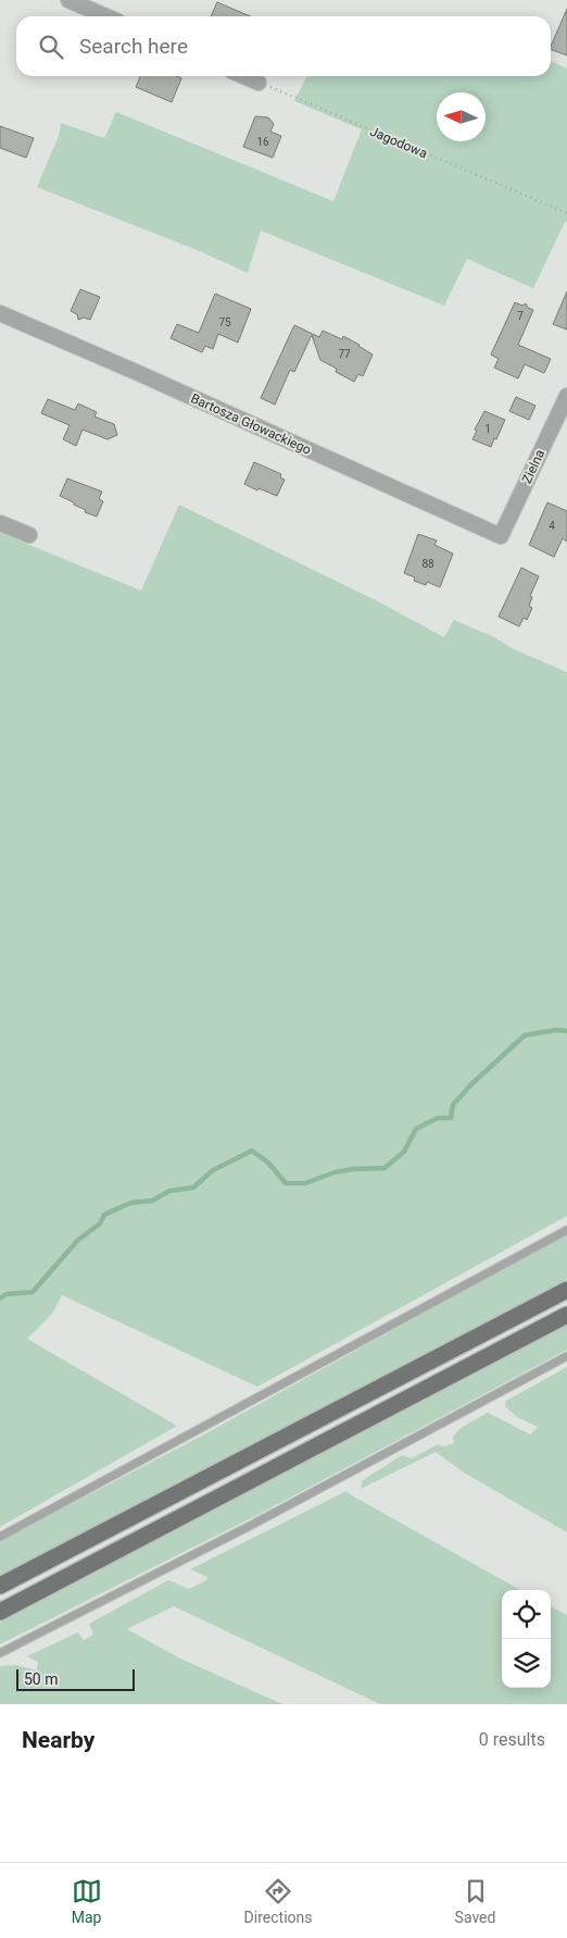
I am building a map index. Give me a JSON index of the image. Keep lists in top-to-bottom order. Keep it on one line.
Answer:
{"streets":{"street":["Bartosza Głowackiego","Zielna"],"path":["Jagodowa"]},"crossings":[["Bartosza Głowackiego","Zielna"]],"house_numbers":["16","7","75","77","1","4","88"],"scale_bar":"50 m","north":"left","page":{"search":"Search here","scale":"50 m","heading":["Nearby","0 results"],"nav":["Map","Directions","Saved"]}}
